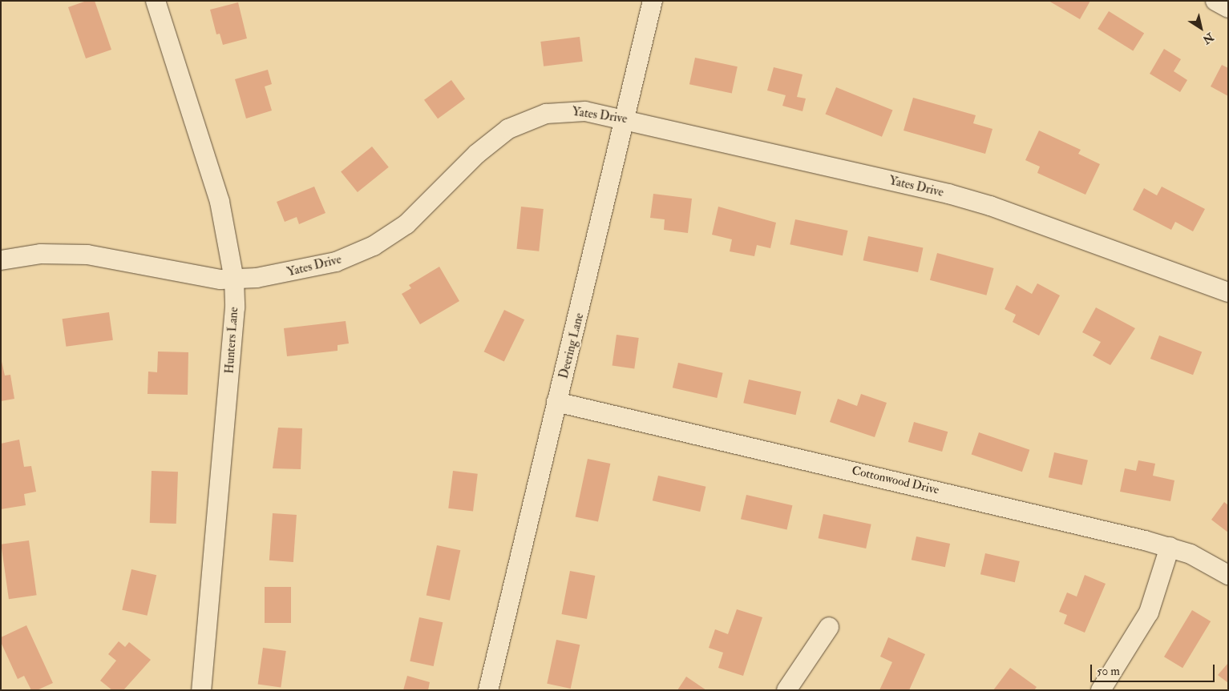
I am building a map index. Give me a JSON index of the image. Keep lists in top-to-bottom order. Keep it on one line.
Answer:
{"streets":{"street":["Yates Drive","Hunters Lane","Deering Lane","Cottonwood Drive"]},"crossings":[["Yates Drive","Hunters Lane"],["Yates Drive","Deering Lane"],["Deering Lane","Cottonwood Drive"]],"scale_bar":"50 m","north":"bottom right"}
